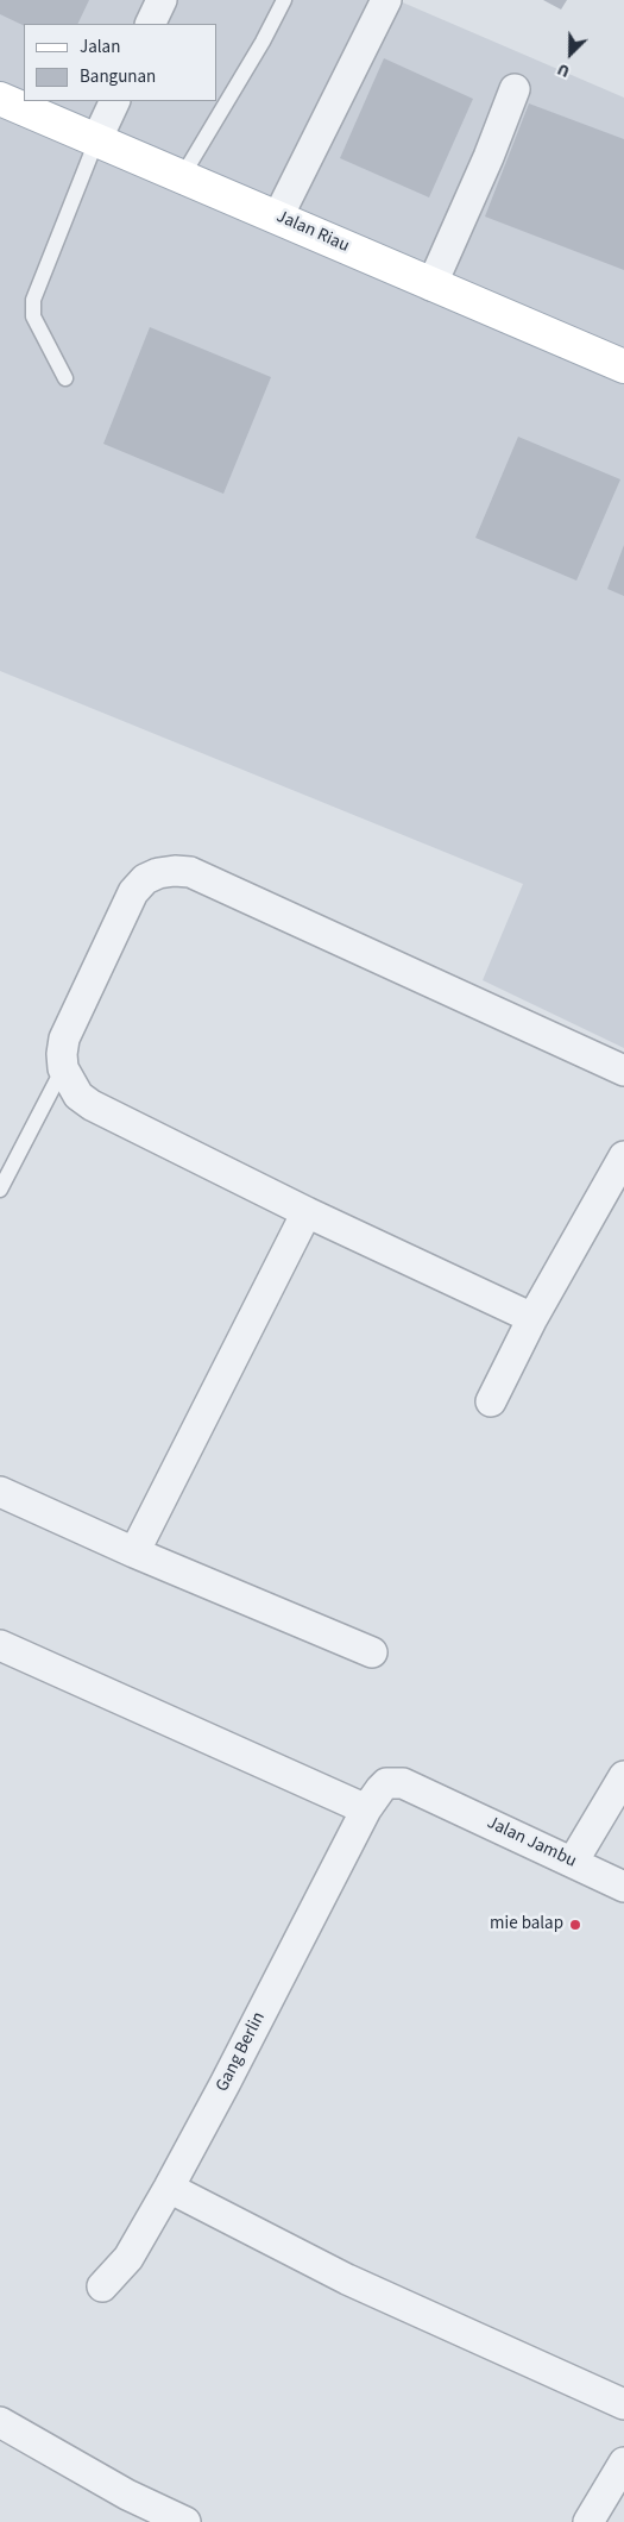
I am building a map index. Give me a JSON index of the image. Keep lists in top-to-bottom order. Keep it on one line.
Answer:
{"streets":{"main road":["Jalan Riau"],"street":["Jalan Jambu","Gang Berlin"]},"crossings":[["Jalan Jambu","Gang Berlin"]],"places":["mie balap"],"legend":["Jalan","Bangunan"],"north":"bottom left"}
